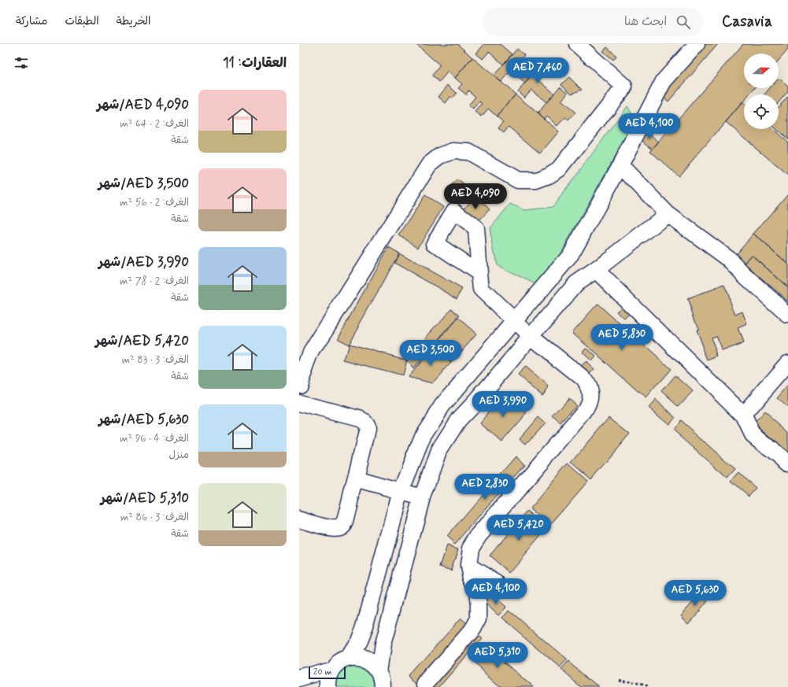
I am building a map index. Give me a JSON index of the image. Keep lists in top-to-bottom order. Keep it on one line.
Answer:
{"scale_bar":"20 m","north":"right","page":{"header":"Casavia","search":"ابحث هنا","nav":["الخريطة","الطبقات","مشاركة"],"heading":"العقارات: 11","price":["AED 7,460","AED 4,100","AED 4,090","AED 5,830","AED 3,500","AED 3,990","AED 2,830","AED 5,420","AED 4,100","AED 5,630","AED 5,310"],"list":[{"name":"AED 4,090/شهر","note":"الغرف: 2 · 64 m² · شقة"},{"name":"AED 3,500/شهر","note":"الغرف: 2 · 56 m² · شقة"},{"name":"AED 3,990/شهر","note":"الغرف: 2 · 78 m² · شقة"},{"name":"AED 5,420/شهر","note":"الغرف: 3 · 83 m² · شقة"},{"name":"AED 5,630/شهر","note":"الغرف: 4 · 96 m² · منزل"},{"name":"AED 5,310/شهر","note":"الغرف: 3 · 86 m² · شقة"}],"scale":"20 m"}}
